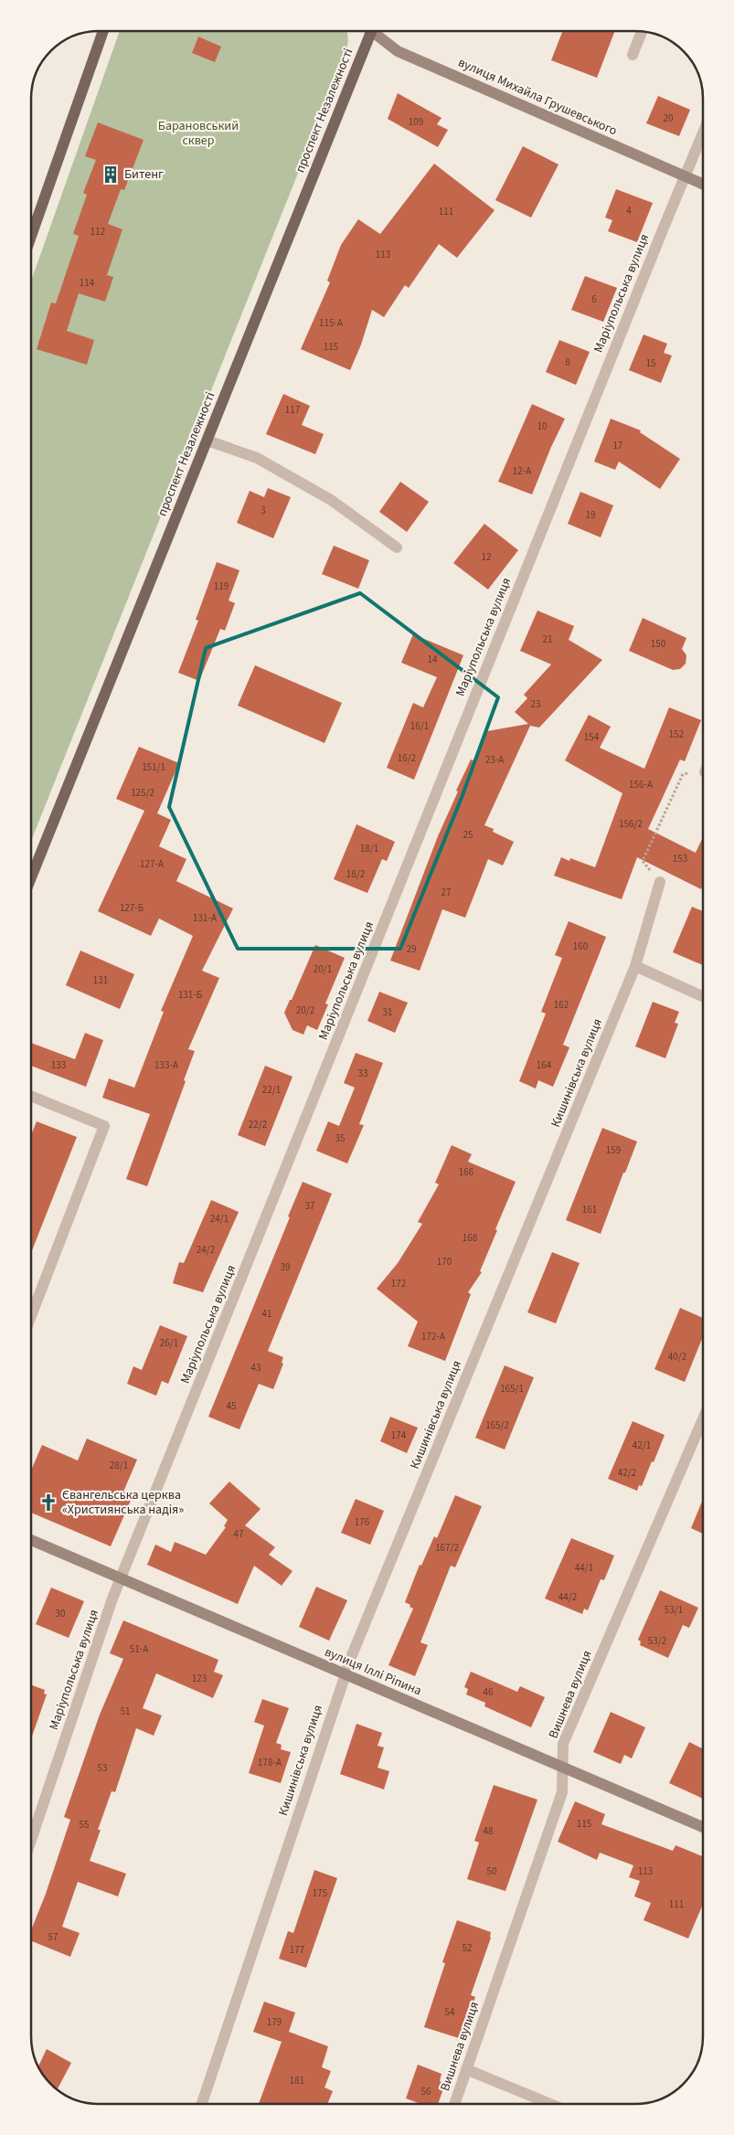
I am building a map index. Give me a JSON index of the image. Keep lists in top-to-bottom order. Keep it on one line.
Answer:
{"streets":{"main road":["проспект Незалежності"],"street":["вулиця Михайла Грушевського","Маріупольська вулиця","Кишинівська вулиця","вулиця Іллі Ріпина","Вишнева вулиця"]},"crossings":[["вулиця Михайла Грушевського","Маріупольська вулиця"],["Маріупольська вулиця","вулиця Іллі Ріпина"],["Кишинівська вулиця","вулиця Іллі Ріпина"],["вулиця Іллі Ріпина","Вишнева вулиця"]],"parks":["Барановський сквер"],"places":{"building":["Битенг"],"church":["Євангельська церква «Християнська надія»"]},"house_numbers":["20","109","4","111","112","113","114","6","115-А","115","8","15","117","10","17","12-А","3","19","12","119","21","150","14","23","16/1","152","154","16/2","23-А","151/1","156-А","125/2","156/2","25","18/1","153","127-А","18/2","27","127-Б","131-А","160","29","20/1","131","131-Б","162","20/2","31","133","133-А","164","33","22/1","22/2","35","159","166","37","161","24/1","168","24/2","170","39","172","41","172-А","26/1","40/2","43","165/1","45","165/2","174","42/1","28/1","42/2","176","47","167/2","44/1","44/2","53/1","30","53/2","51-А","123","46","51","178-А","53","115","55","48","50","113","175","111","57","52","177","54","179","181","56"]}
